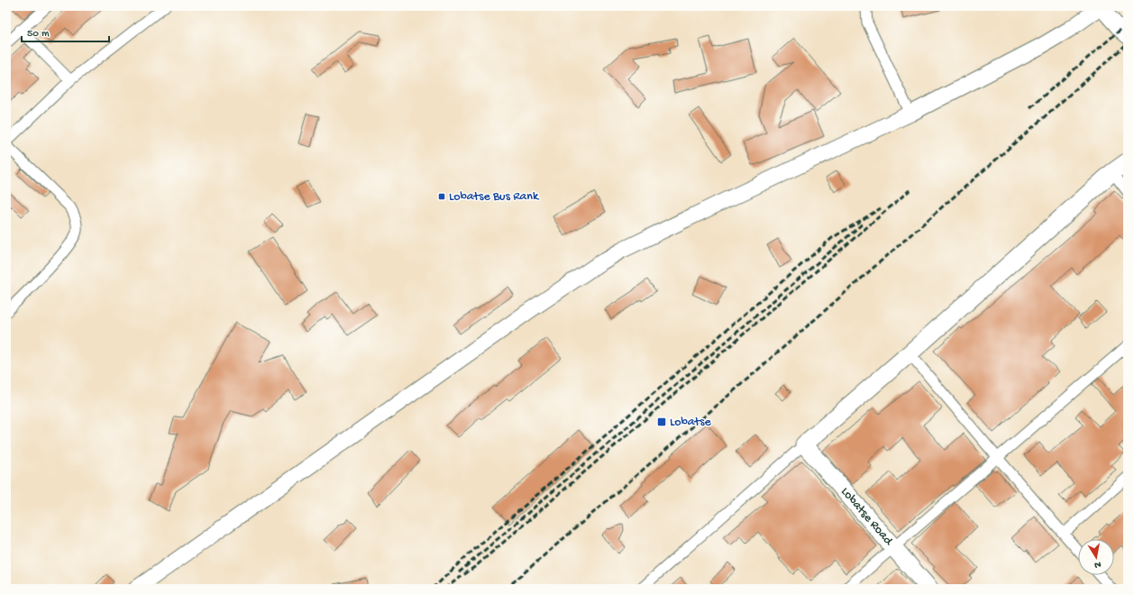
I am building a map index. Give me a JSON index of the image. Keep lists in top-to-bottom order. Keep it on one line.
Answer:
{"streets":{"highway":["Lobatse Road"]},"places":{"transit":["Lobatse Bus Rank","Lobatse"]},"scale_bar":"50 m","north":"bottom"}
